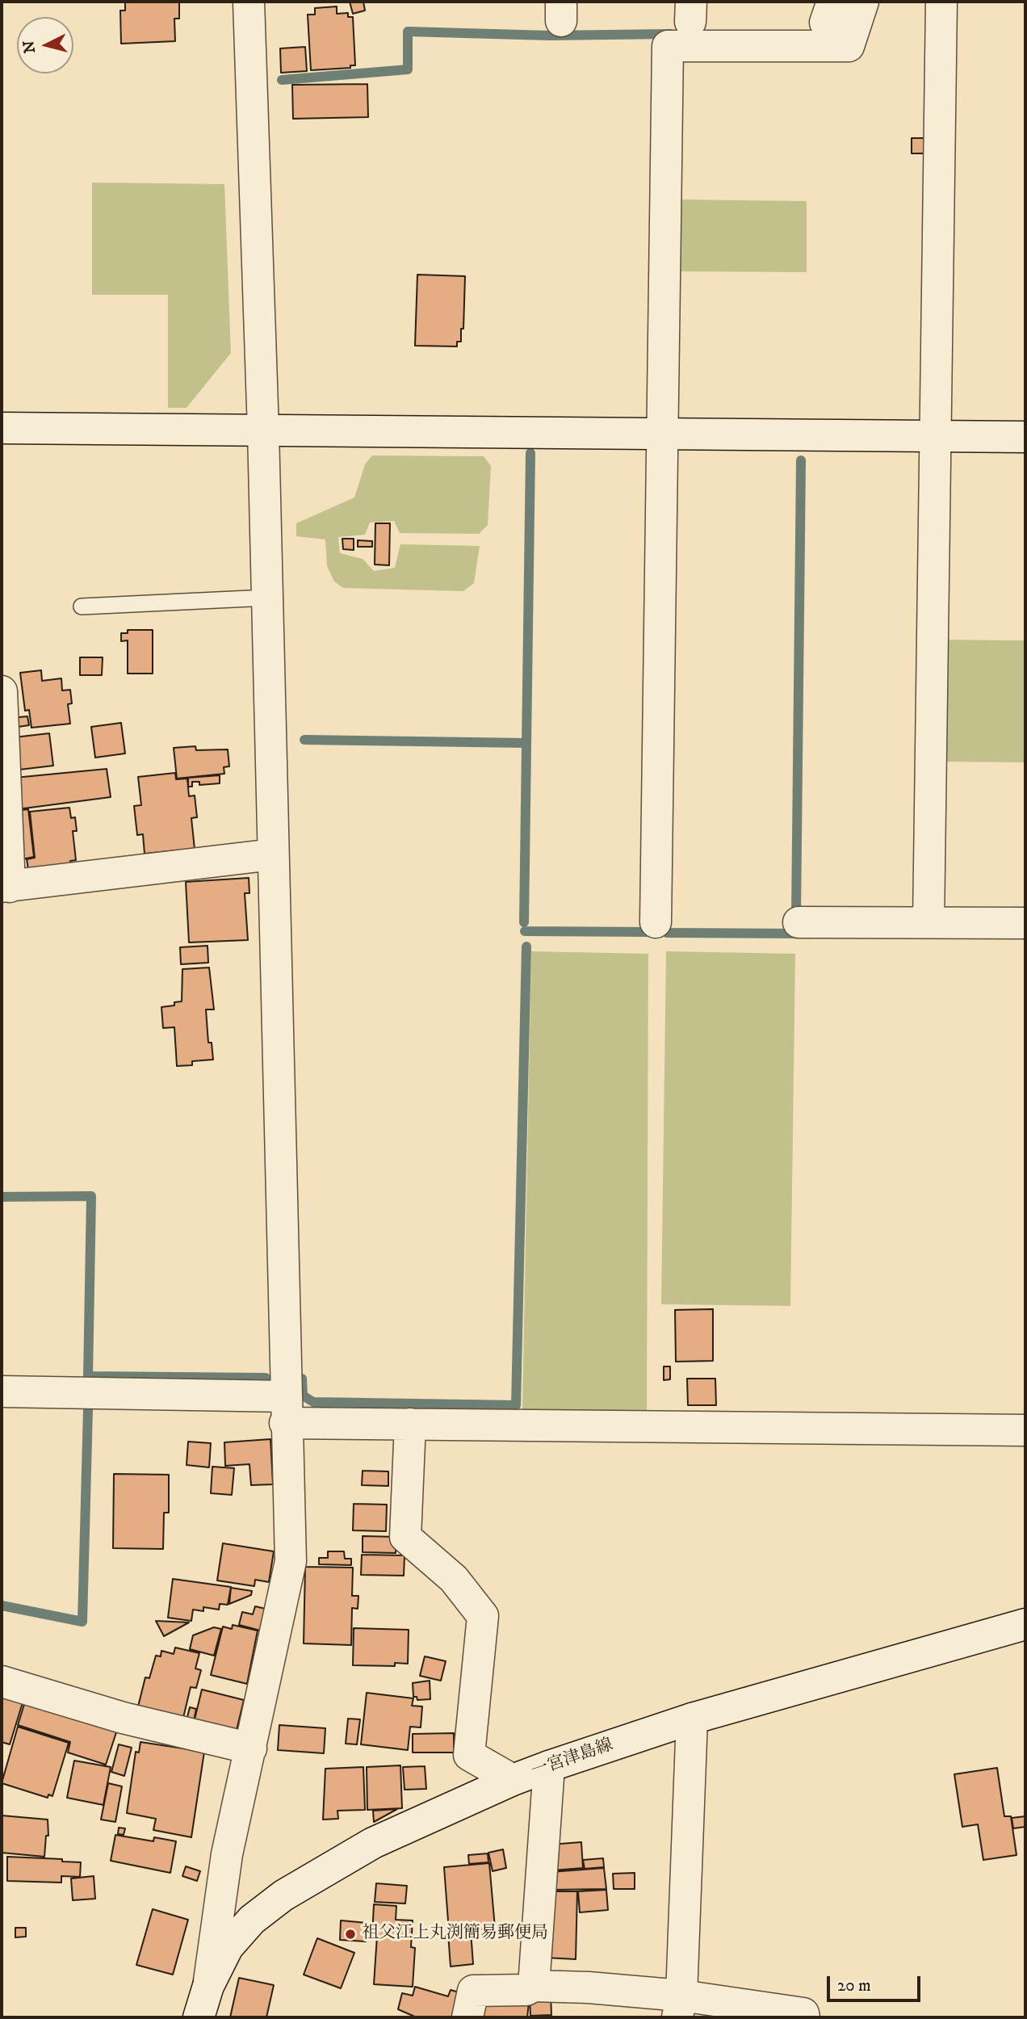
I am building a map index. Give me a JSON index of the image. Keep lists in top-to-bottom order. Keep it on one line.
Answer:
{"streets":{"street":["一宮津島線"]},"places":["祖父江上丸渕簡易郵便局"],"scale_bar":"20 m","north":"left"}
